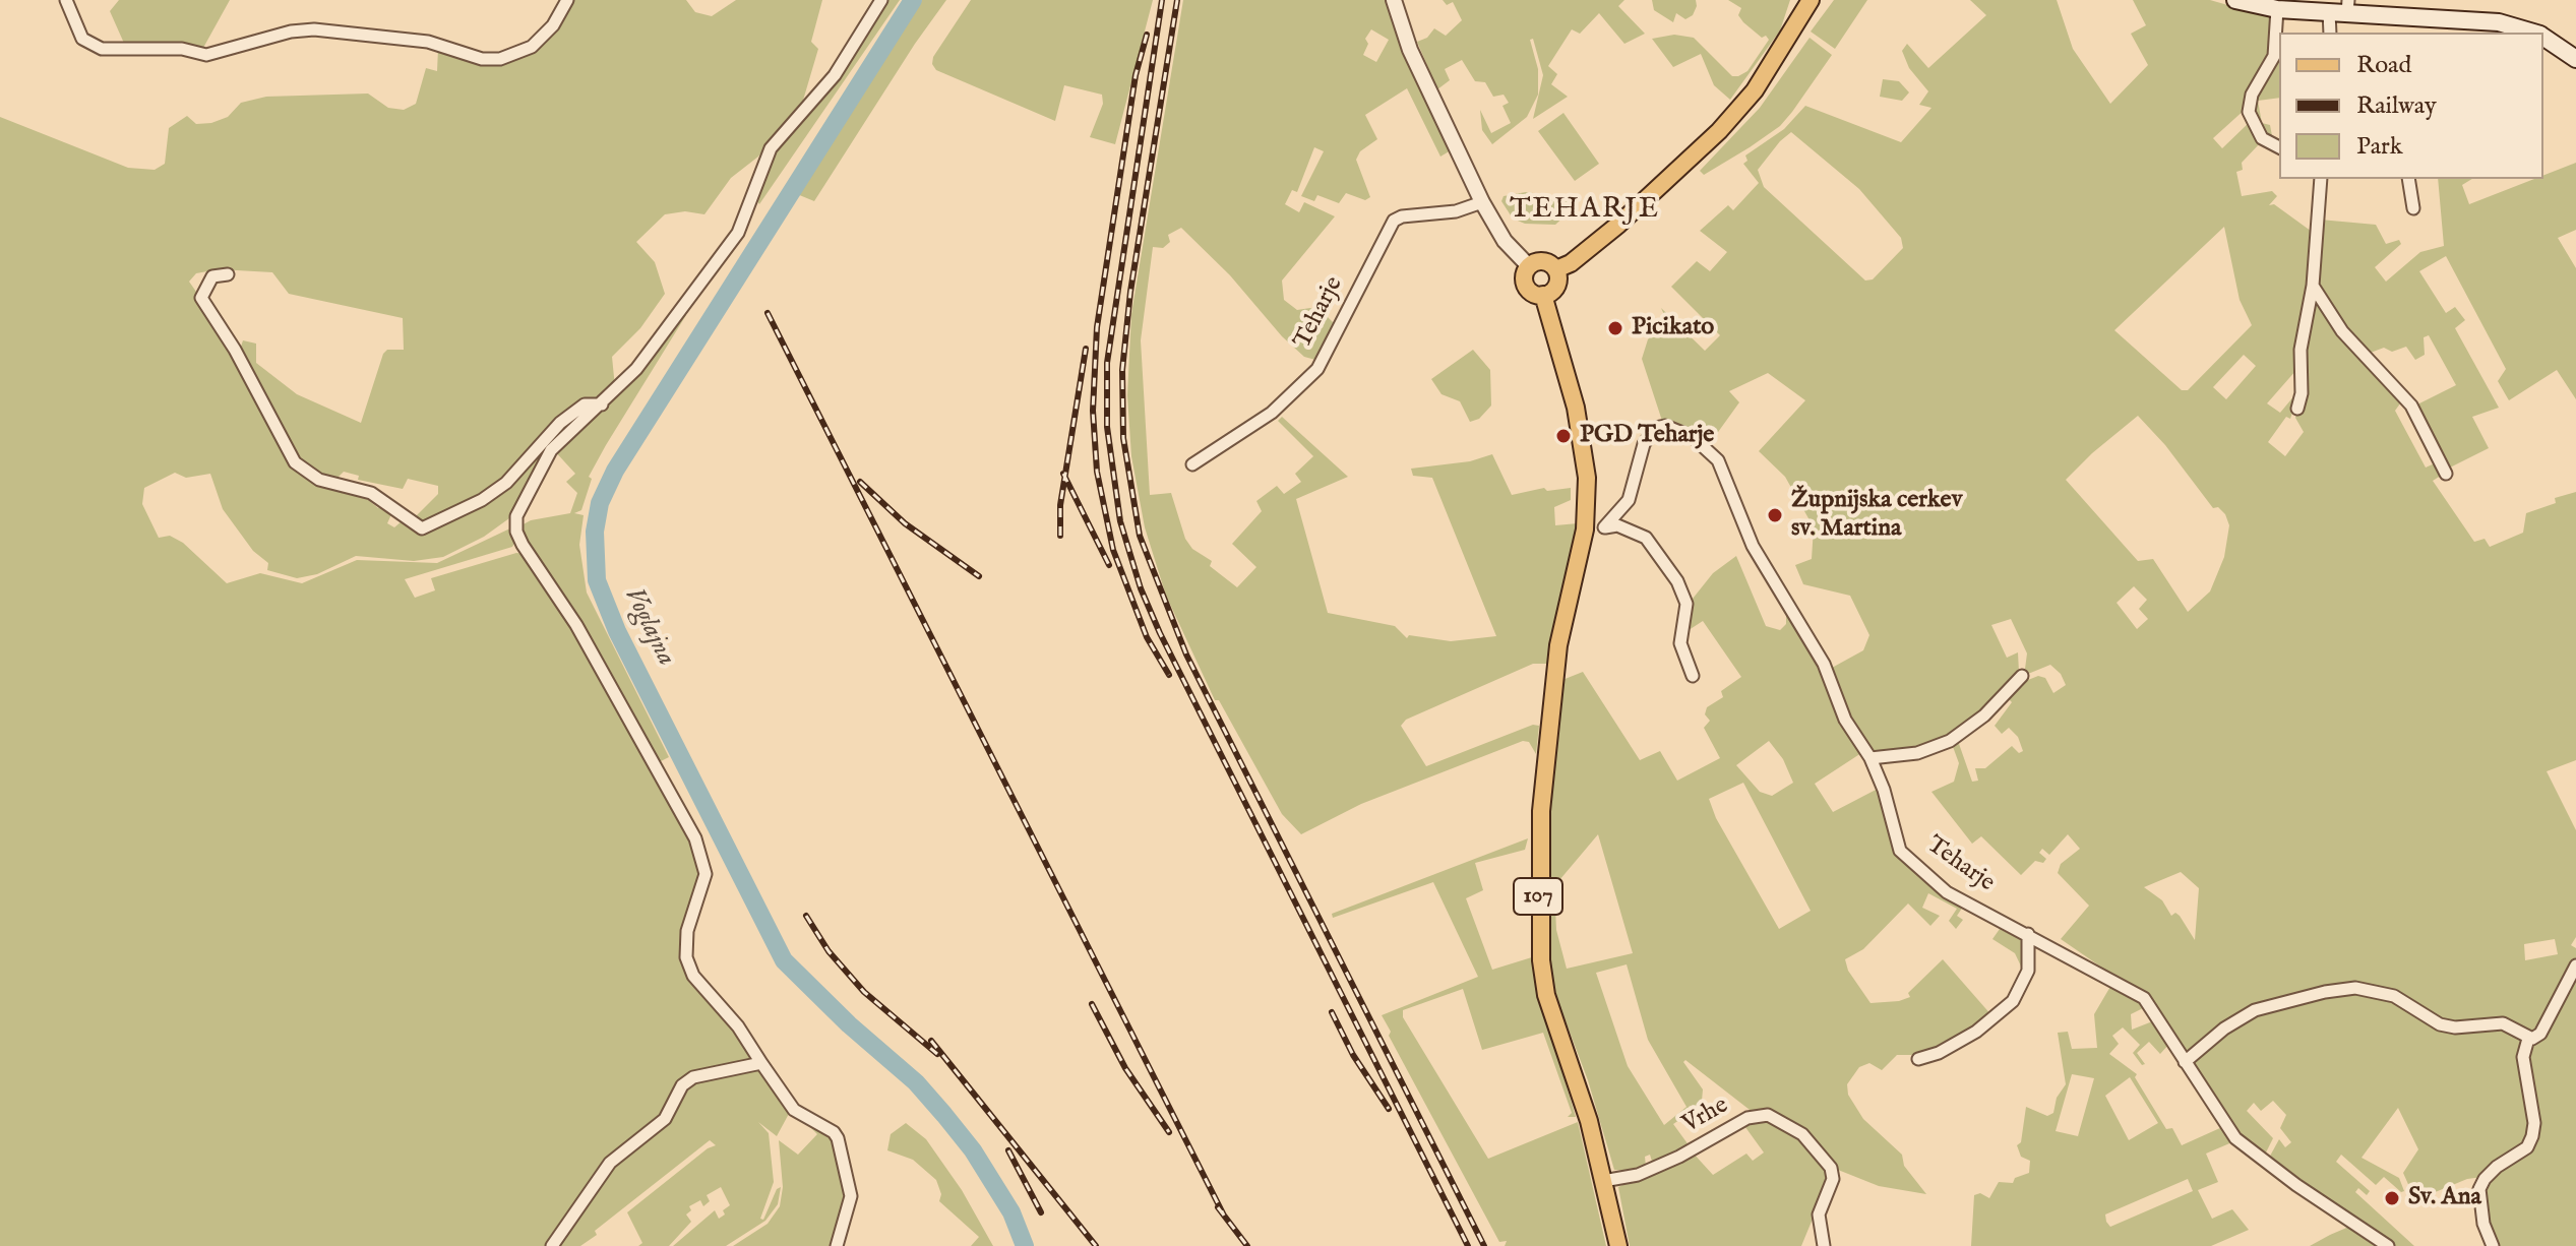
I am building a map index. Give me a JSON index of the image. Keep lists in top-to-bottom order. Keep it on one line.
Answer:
{"streets":{"main road":["107"],"street":["Teharje","Vrhe"]},"crossings":[["107","Vrhe"]],"districts":["TEHARJE"],"water":["Voglajna"],"places":["Picikato","PGD Teharje","Župnijska cerkev sv. Martina","Sv. Ana"],"legend":["Road","Railway","Park"]}
